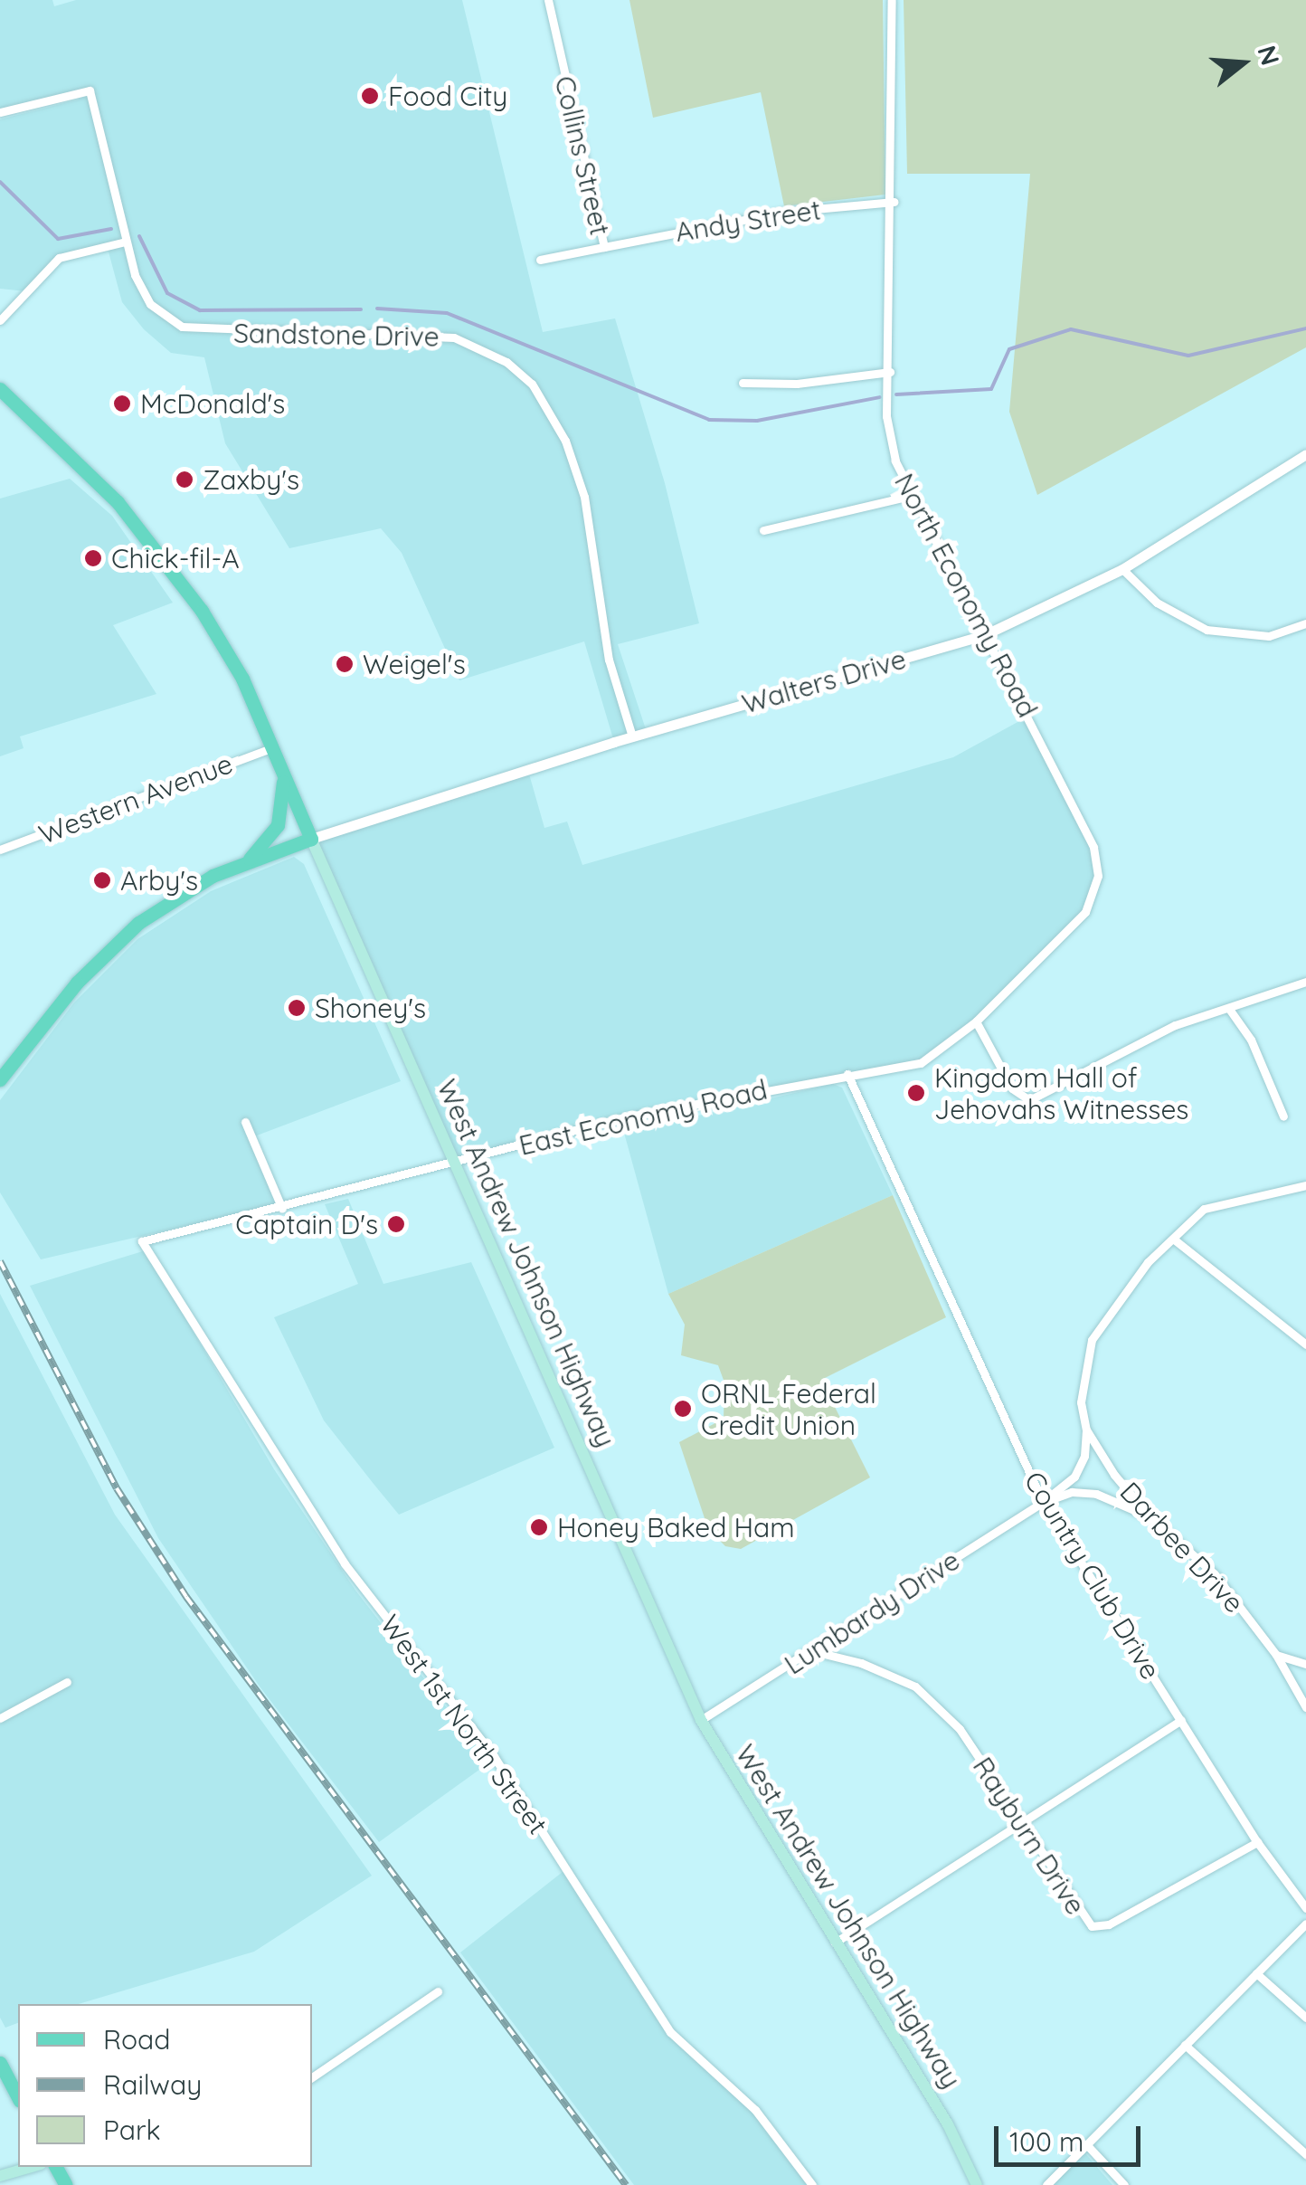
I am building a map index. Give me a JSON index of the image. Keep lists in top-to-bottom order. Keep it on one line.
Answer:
{"streets":{"main road":["West Andrew Johnson Highway"],"street":["Collins Street","Andy Street","Sandstone Drive","North Economy Road","Walters Drive","Western Avenue","East Economy Road","Darbee Drive","Country Club Drive","Lumbardy Drive","West 1st North Street","Rayburn Drive"]},"crossings":[["Collins Street","Andy Street"],["Andy Street","North Economy Road"],["Sandstone Drive","Walters Drive"],["North Economy Road","Walters Drive"],["North Economy Road","East Economy Road"],["Walters Drive","West Andrew Johnson Highway"],["Western Avenue","West Andrew Johnson Highway"],["East Economy Road","West Andrew Johnson Highway"],["East Economy Road","Country Club Drive"],["East Economy Road","West 1st North Street"],["West Andrew Johnson Highway","Lumbardy Drive"],["Country Club Drive","Lumbardy Drive"],["Country Club Drive","Rayburn Drive"],["Lumbardy Drive","Rayburn Drive"]],"places":["Food City","McDonald's","Zaxby's","Chick-fil-A","Weigel's","Arby's","Shoney's","Kingdom Hall of Jehovahs Witnesses","Captain D's","ORNL Federal Credit Union","Honey Baked Ham"],"legend":["Road","Railway","Park"],"scale_bar":"100 m","north":"right"}
